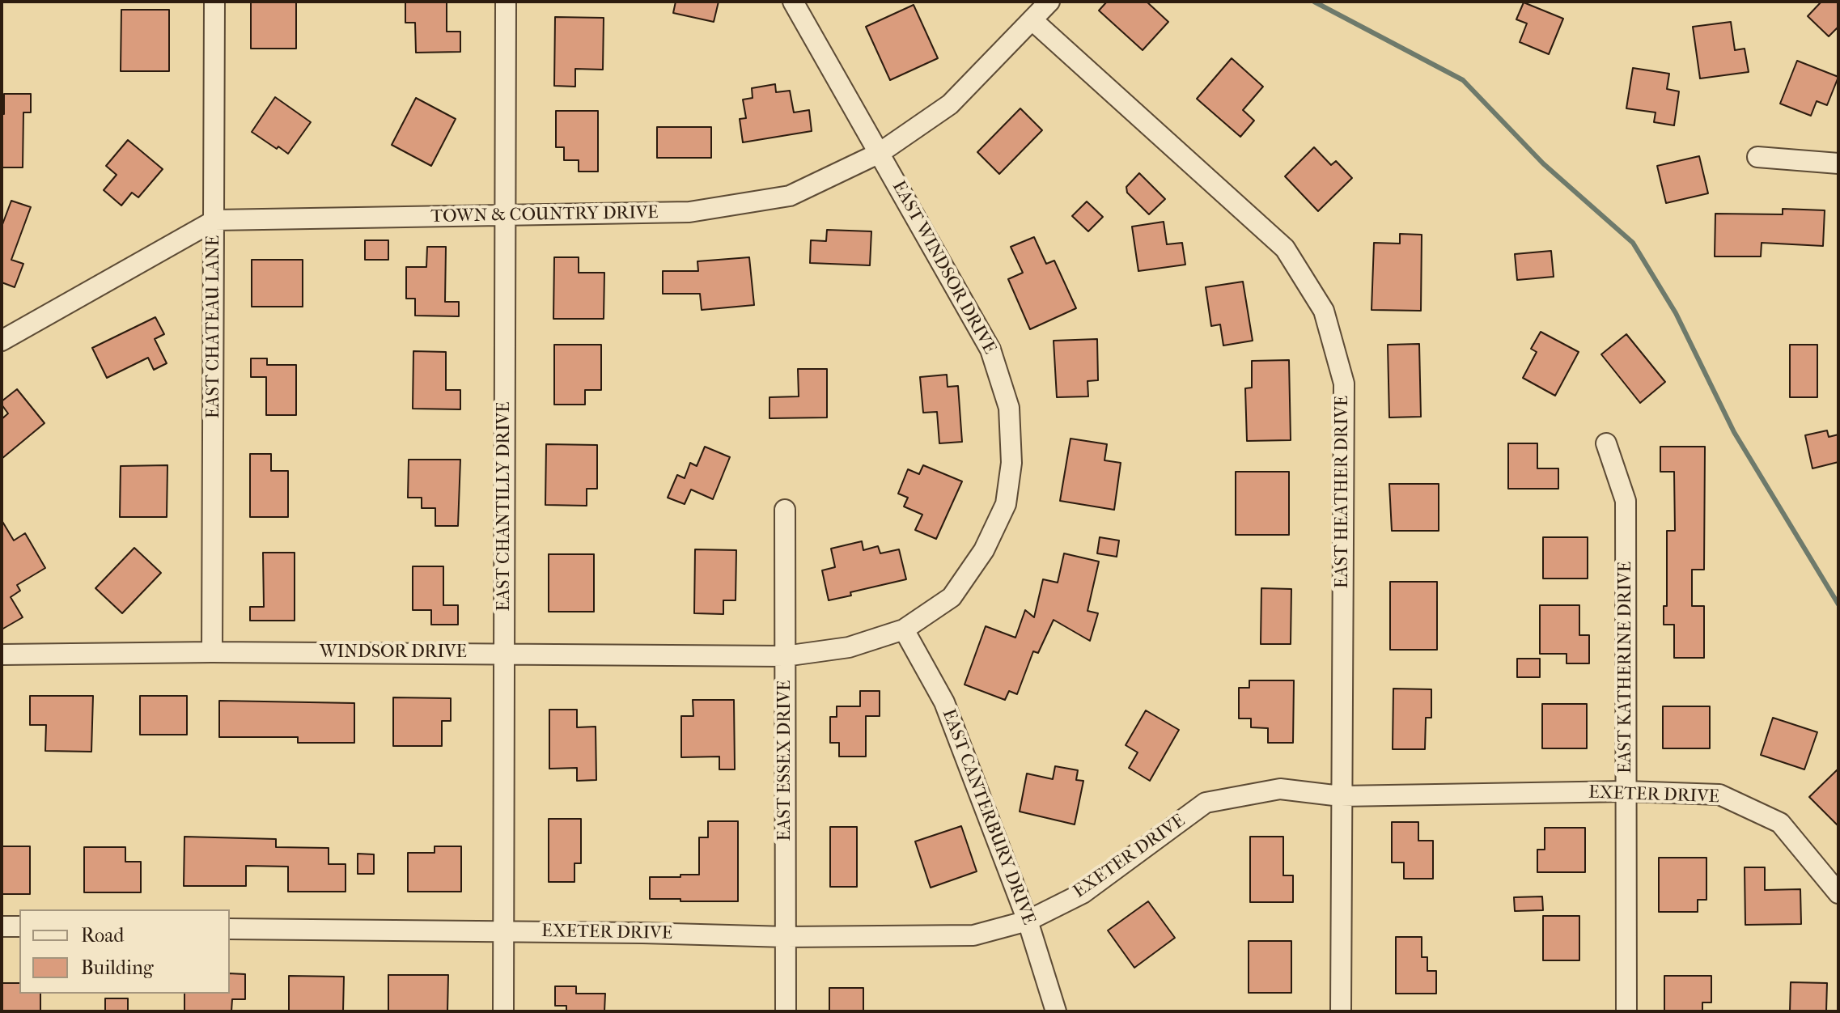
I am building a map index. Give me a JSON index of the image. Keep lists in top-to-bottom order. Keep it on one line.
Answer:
{"streets":{"street":["TOWN & COUNTRY DRIVE","EAST WINDSOR DRIVE","EAST CHATEAU LANE","EAST HEATHER DRIVE","EAST CHANTILLY DRIVE","WINDSOR DRIVE","EAST KATHERINE DRIVE","EAST ESSEX DRIVE","EXETER DRIVE","EAST CANTERBURY DRIVE"]},"crossings":[["TOWN & COUNTRY DRIVE","EAST WINDSOR DRIVE"],["TOWN & COUNTRY DRIVE","EAST CHATEAU LANE"],["TOWN & COUNTRY DRIVE","EAST HEATHER DRIVE"],["TOWN & COUNTRY DRIVE","EAST CHANTILLY DRIVE"],["EAST WINDSOR DRIVE","WINDSOR DRIVE"],["EAST WINDSOR DRIVE","EAST ESSEX DRIVE"],["EAST WINDSOR DRIVE","EAST CANTERBURY DRIVE"],["EAST CHATEAU LANE","WINDSOR DRIVE"],["EAST HEATHER DRIVE","EXETER DRIVE"],["EAST CHANTILLY DRIVE","WINDSOR DRIVE"],["EAST CHANTILLY DRIVE","EXETER DRIVE"],["WINDSOR DRIVE","EAST ESSEX DRIVE"],["EAST KATHERINE DRIVE","EXETER DRIVE"],["EAST ESSEX DRIVE","EXETER DRIVE"],["EXETER DRIVE","EAST CANTERBURY DRIVE"]],"legend":["Road","Building"]}
